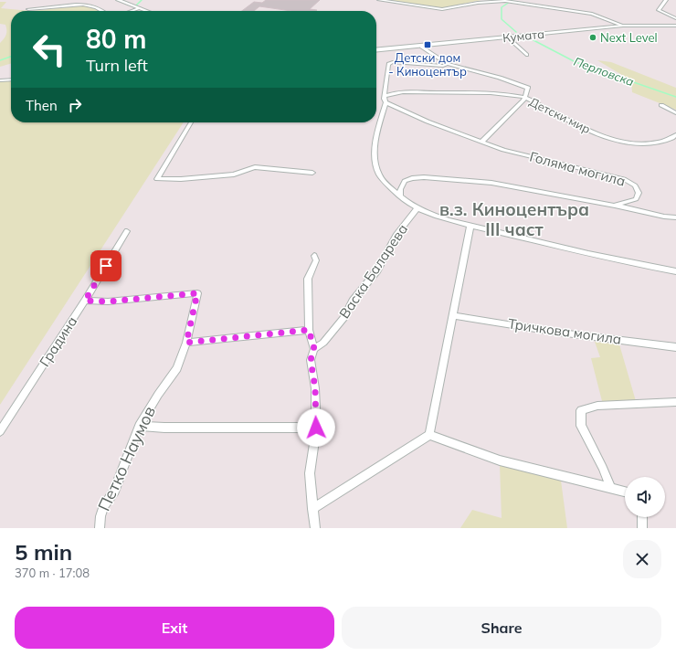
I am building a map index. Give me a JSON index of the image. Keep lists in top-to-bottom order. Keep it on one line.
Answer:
{"streets":{"main road":["Кумата"],"street":["Детски мир","Голяма могила","Васка Баларева","Тричкова могила","Градина","Петко Наумов"]},"crossings":[["Кумата","Детски мир"],["Градина","Петко Наумов"]],"districts":["в.з. Киноцентъра ІІІ част"],"water":["Перловска"],"places":{"other":["Next Level"],"transit":["Детски дом - Киноцентър"]},"page":{"turn":["80 m","Turn left"],"then":"Then","heading":["5 min","370 m · 17:08"],"buttons":["Exit","Share"]}}
